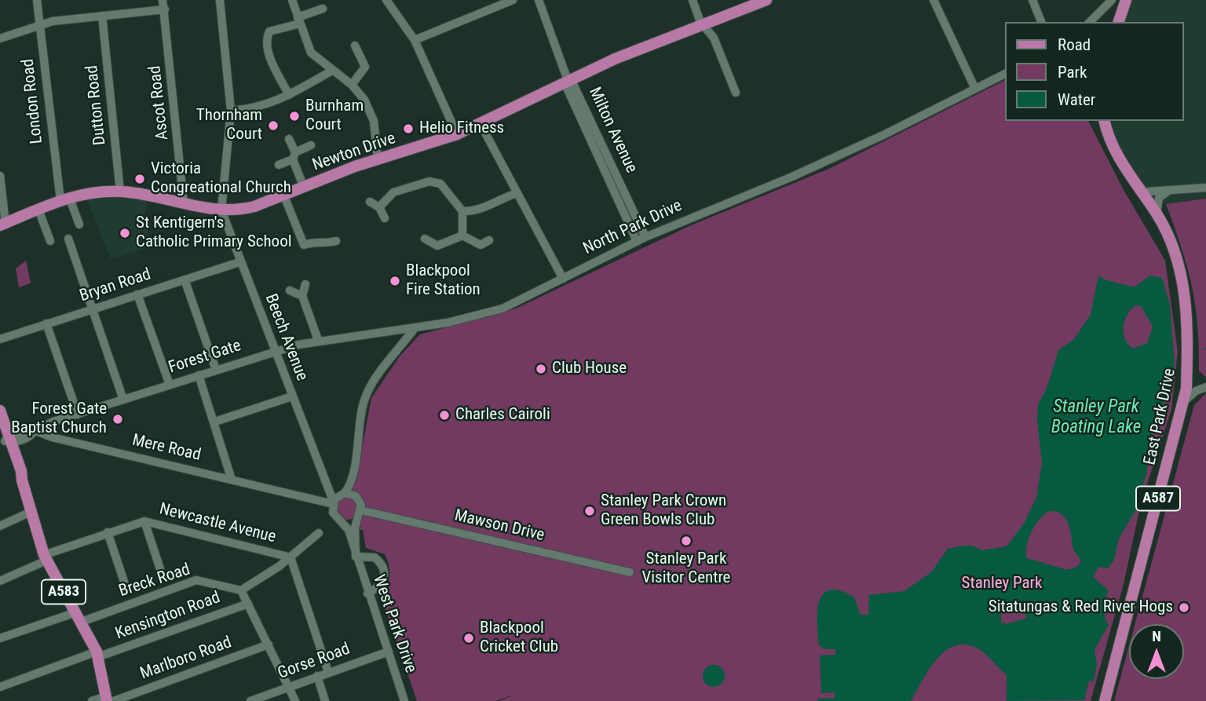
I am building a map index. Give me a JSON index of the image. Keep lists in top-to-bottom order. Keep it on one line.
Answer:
{"streets":{"main road":["Newton Drive","East Park Drive","A587","A583"],"street":["London Road","Ascot Road","Dutton Road","Milton Avenue","North Park Drive","Bryan Road","Beech Avenue","Forest Gate","Mere Road","Newcastle Avenue","Mawson Drive","Breck Road","Kensington Road","West Park Drive","Marlboro Road","Gorse Road"]},"crossings":[["London Road","Newton Drive"],["Ascot Road","Newton Drive"],["Dutton Road","Newton Drive"],["Milton Avenue","Newton Drive"],["Milton Avenue","North Park Drive"],["Newton Drive","Beech Avenue"],["North Park Drive","Forest Gate"],["Bryan Road","Beech Avenue"],["Beech Avenue","Forest Gate"],["Beech Avenue","Mere Road"],["Beech Avenue","Mawson Drive"],["Beech Avenue","West Park Drive"],["Forest Gate","Mere Road"],["Mere Road","Mawson Drive"],["Mere Road","West Park Drive"],["Newcastle Avenue","A583"],["Mawson Drive","West Park Drive"],["Breck Road","A583"],["A583","Kensington Road"],["A583","Marlboro Road"],["West Park Drive","Gorse Road"]],"water":["Stanley Park Boating Lake"],"parks":["Stanley Park"],"places":["Burnham Court","Thornham Court","Helio Fitness","Victoria Congreational Church","St Kentigern's Catholic Primary School","Blackpool Fire Station","Club House","Charles Cairoli","Forest Gate Baptist Church","Stanley Park Crown Green Bowls Club","Stanley Park Visitor Centre","Sitatungas & Red River Hogs","Blackpool Cricket Club"],"legend":["Road","Park","Water"],"north":"top"}
